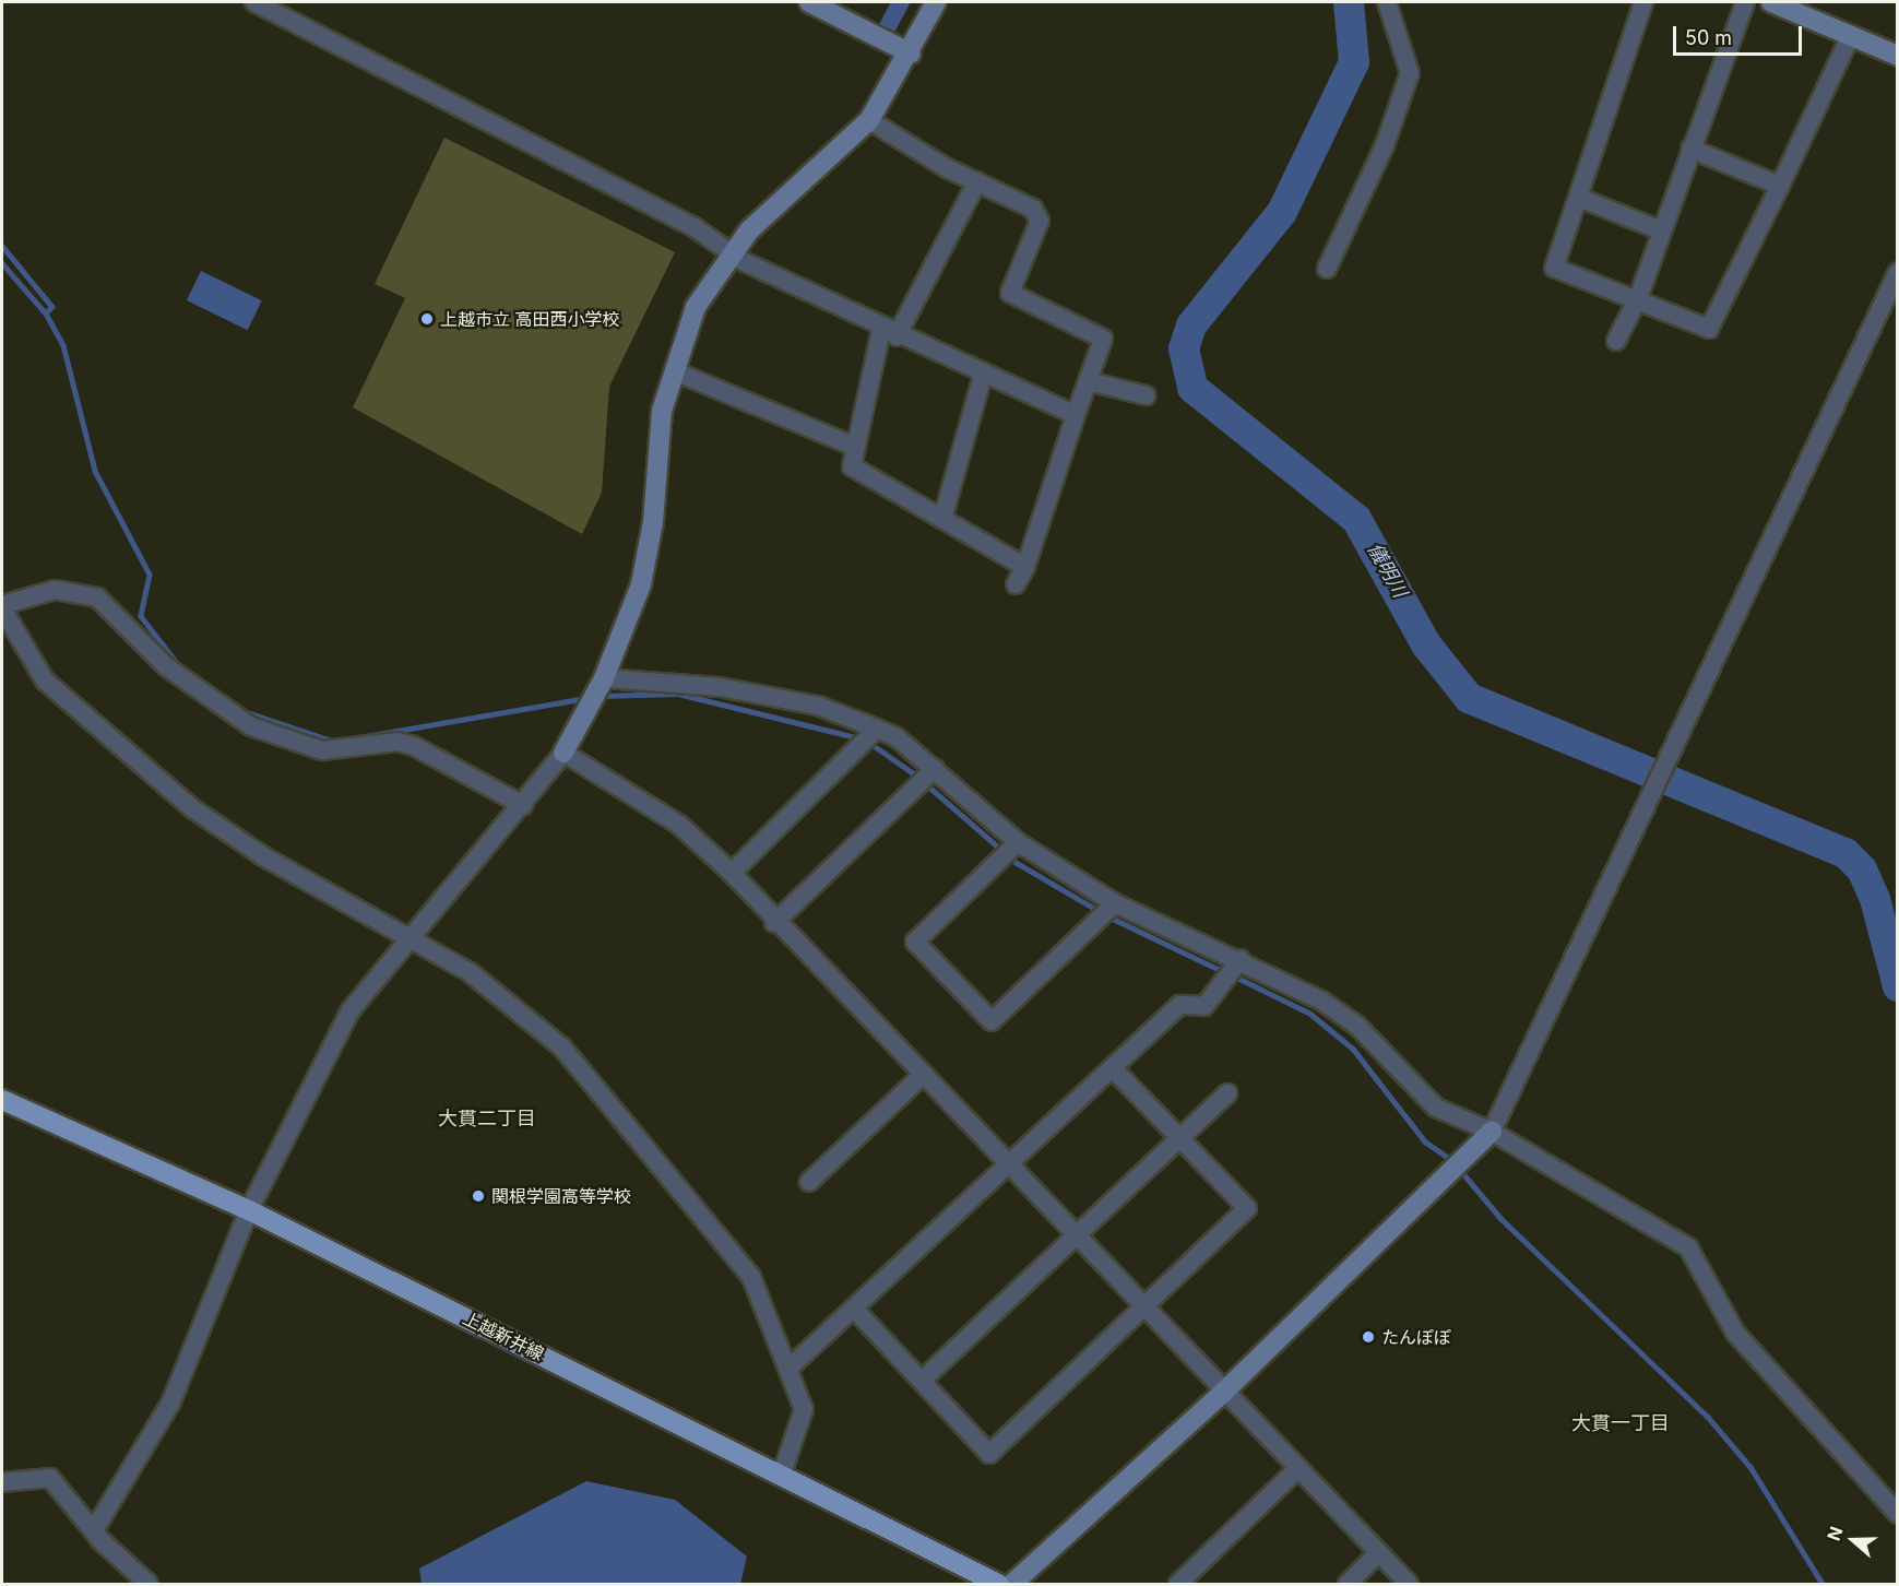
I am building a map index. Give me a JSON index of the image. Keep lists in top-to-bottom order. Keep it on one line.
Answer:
{"streets":{"main road":["上越新井線"]},"districts":["大貫二丁目","大貫一丁目"],"water":["儀明川"],"places":["上越市立 高田西小学校","関根学園高等学校","たんぽぽ"],"scale_bar":"50 m","north":"left"}
